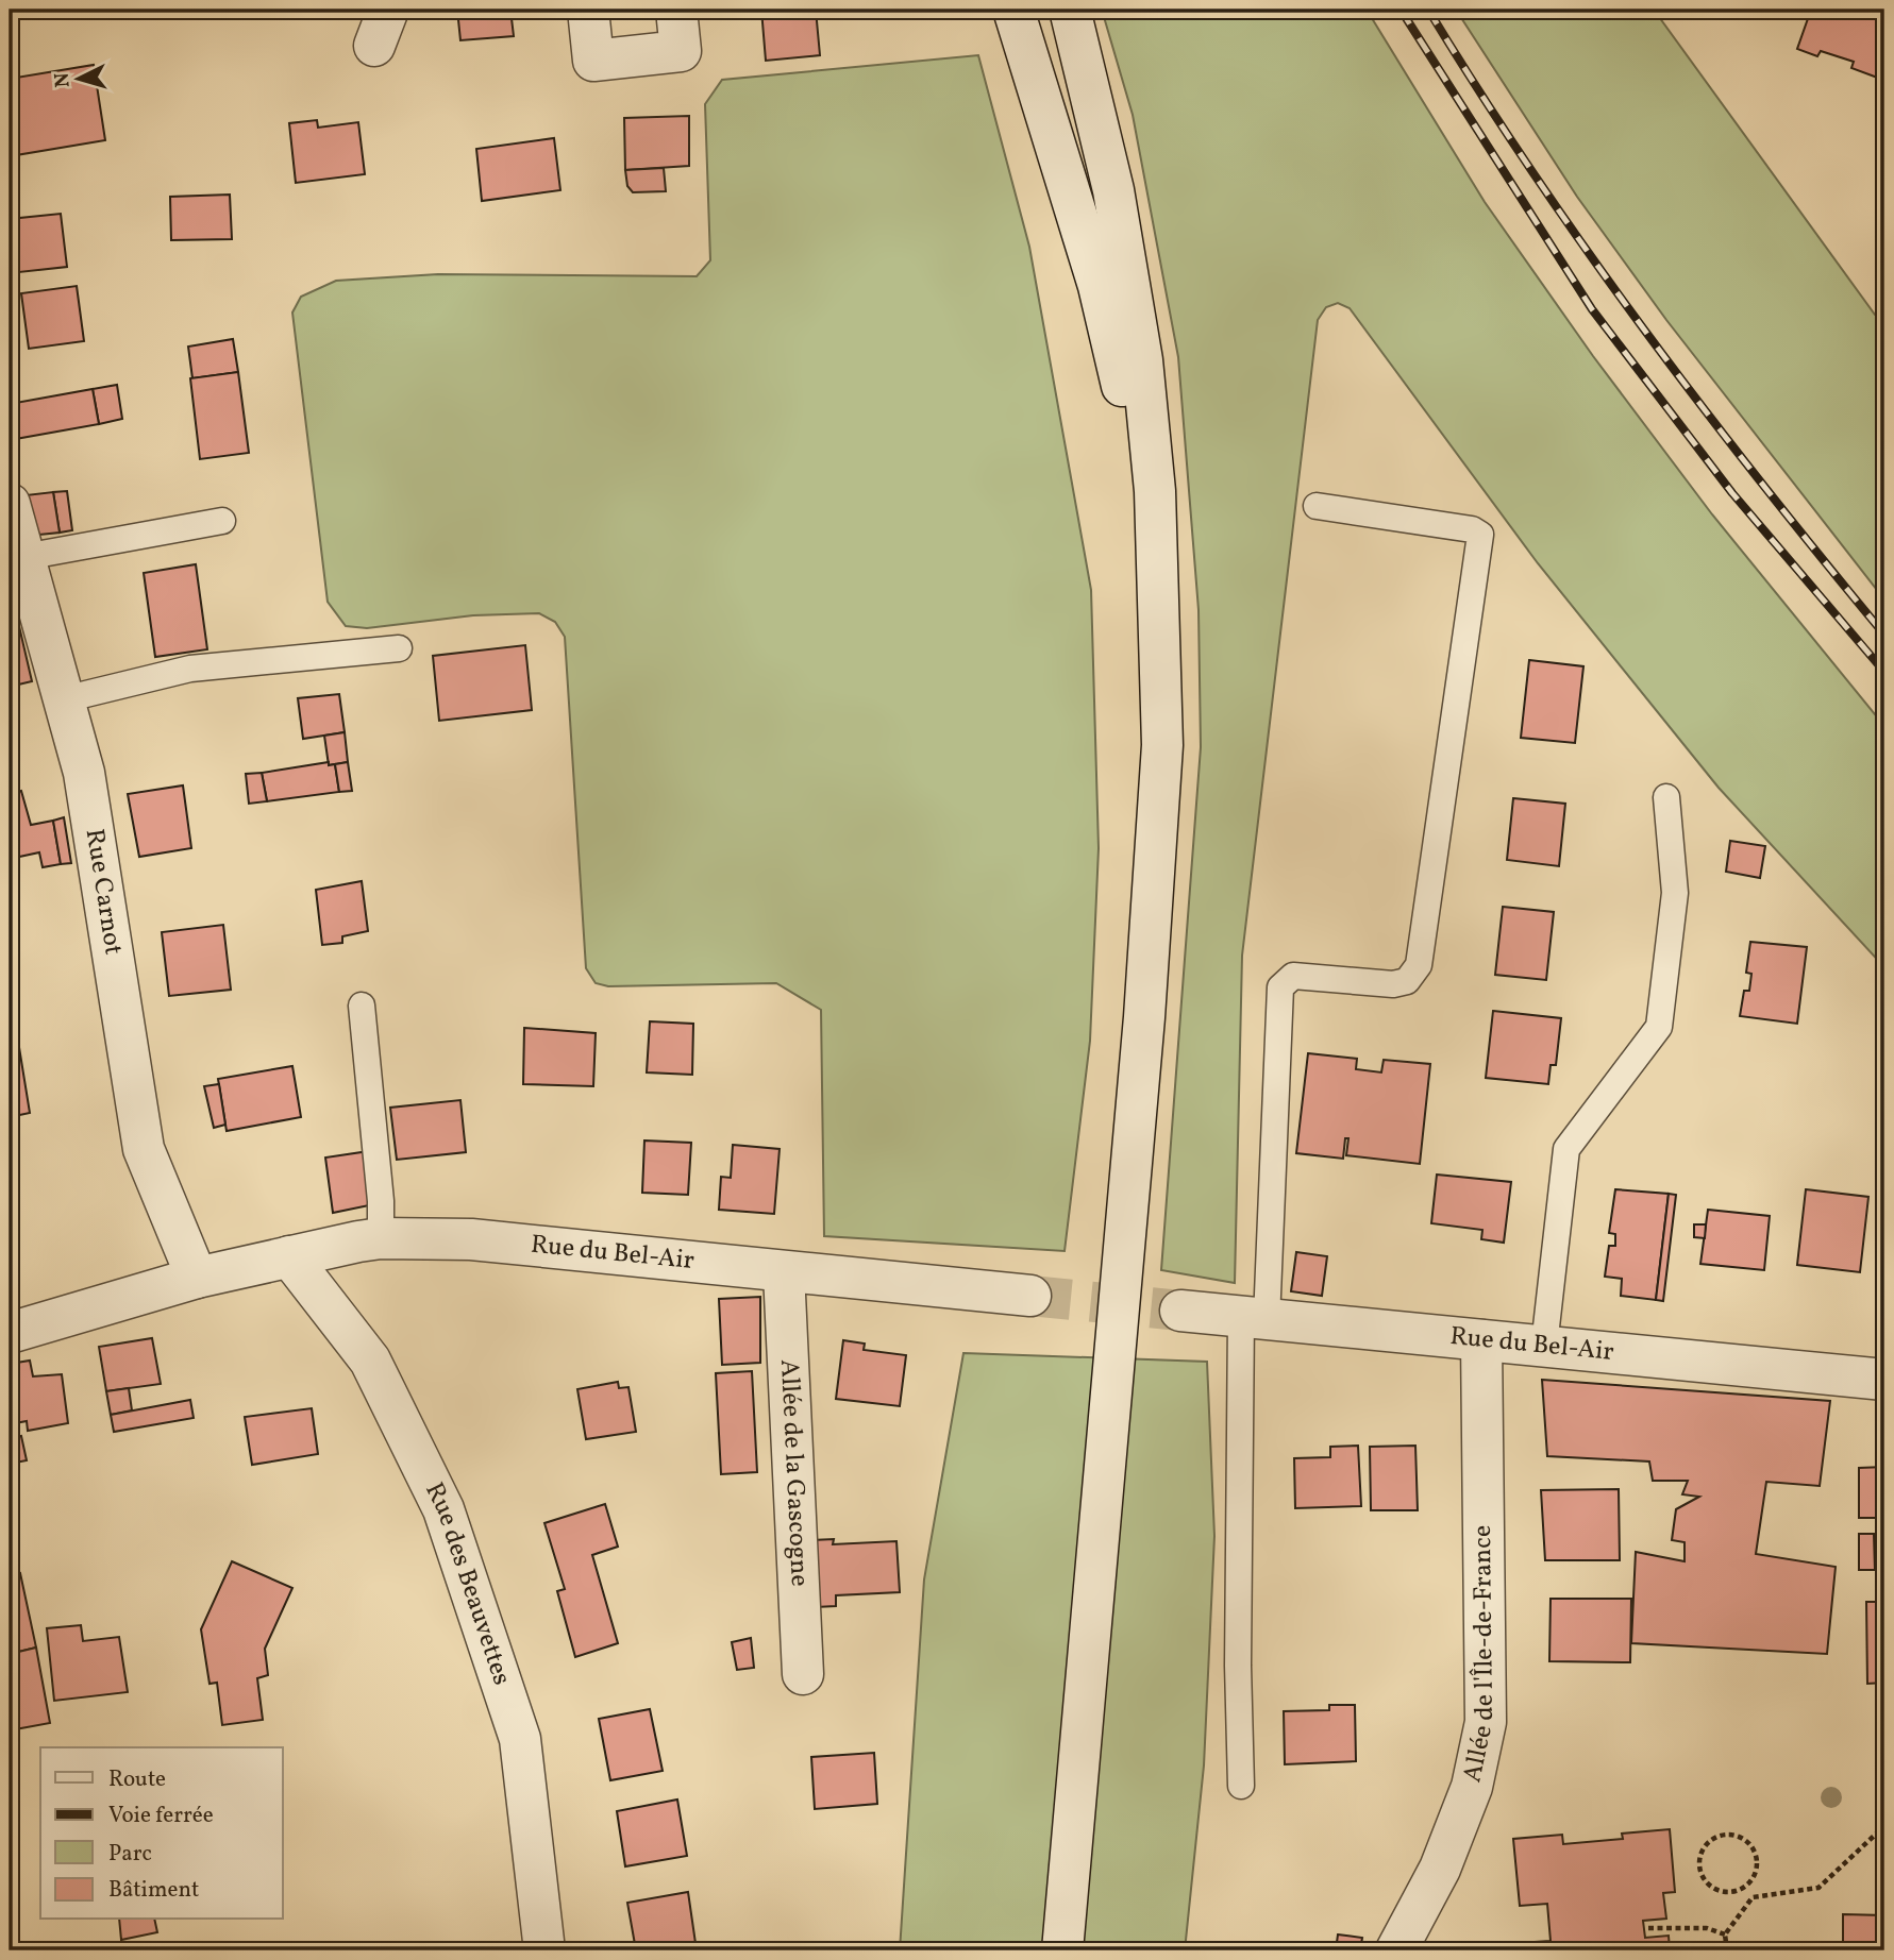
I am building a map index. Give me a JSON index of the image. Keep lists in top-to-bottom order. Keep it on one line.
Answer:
{"streets":{"street":["Rue Carnot","Rue du Bel-Air","Allée de la Gascogne","Rue des Beauvettes","Allée de l'Île-de-France"]},"crossings":[["Rue Carnot","Rue du Bel-Air"],["Rue du Bel-Air","Allée de la Gascogne"],["Rue du Bel-Air","Rue des Beauvettes"],["Rue du Bel-Air","Allée de l'Île-de-France"]],"legend":["Route","Voie ferrée","Parc","Bâtiment"],"north":"left"}
